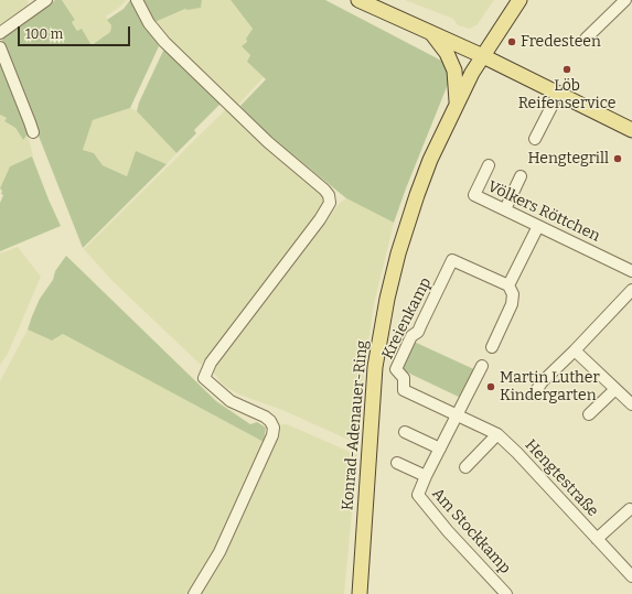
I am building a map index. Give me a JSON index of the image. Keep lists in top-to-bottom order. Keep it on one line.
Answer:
{"streets":{"main road":["Konrad-Adenauer-Ring"],"street":["Völkers Röttchen","Kreienkamp","Hengtestraße","Am Stockkamp"]},"crossings":[["Kreienkamp","Hengtestraße"],["Kreienkamp","Am Stockkamp"],["Hengtestraße","Am Stockkamp"]],"places":["Fredesteen","Löb Reifenservice","Hengtegrill","Martin Luther Kindergarten"],"scale_bar":"100 m"}
